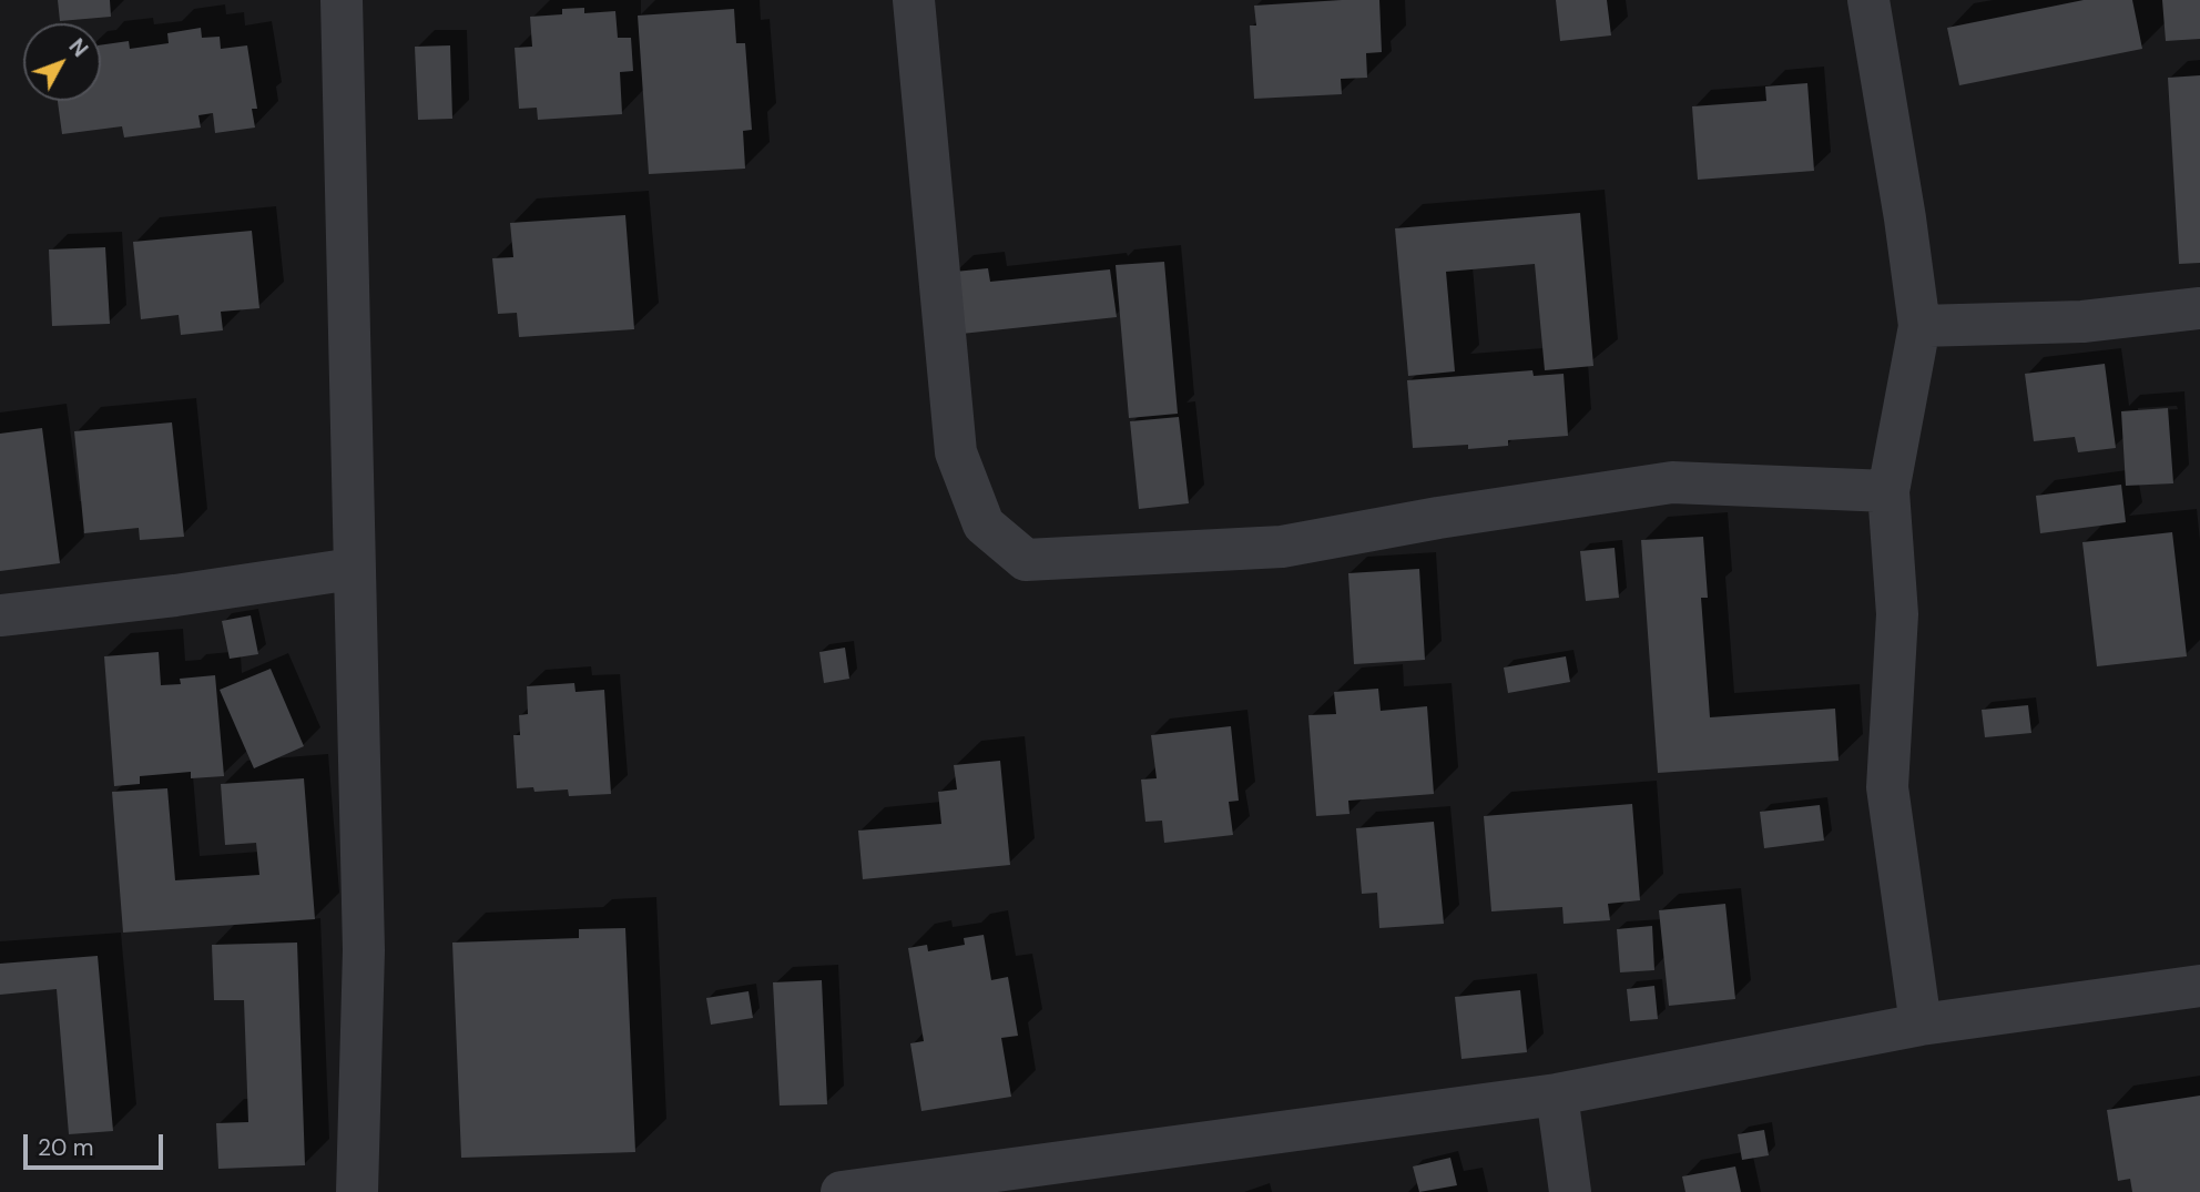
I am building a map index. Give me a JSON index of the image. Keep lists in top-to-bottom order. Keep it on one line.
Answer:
{"scale_bar":"20 m","north":"top right"}
